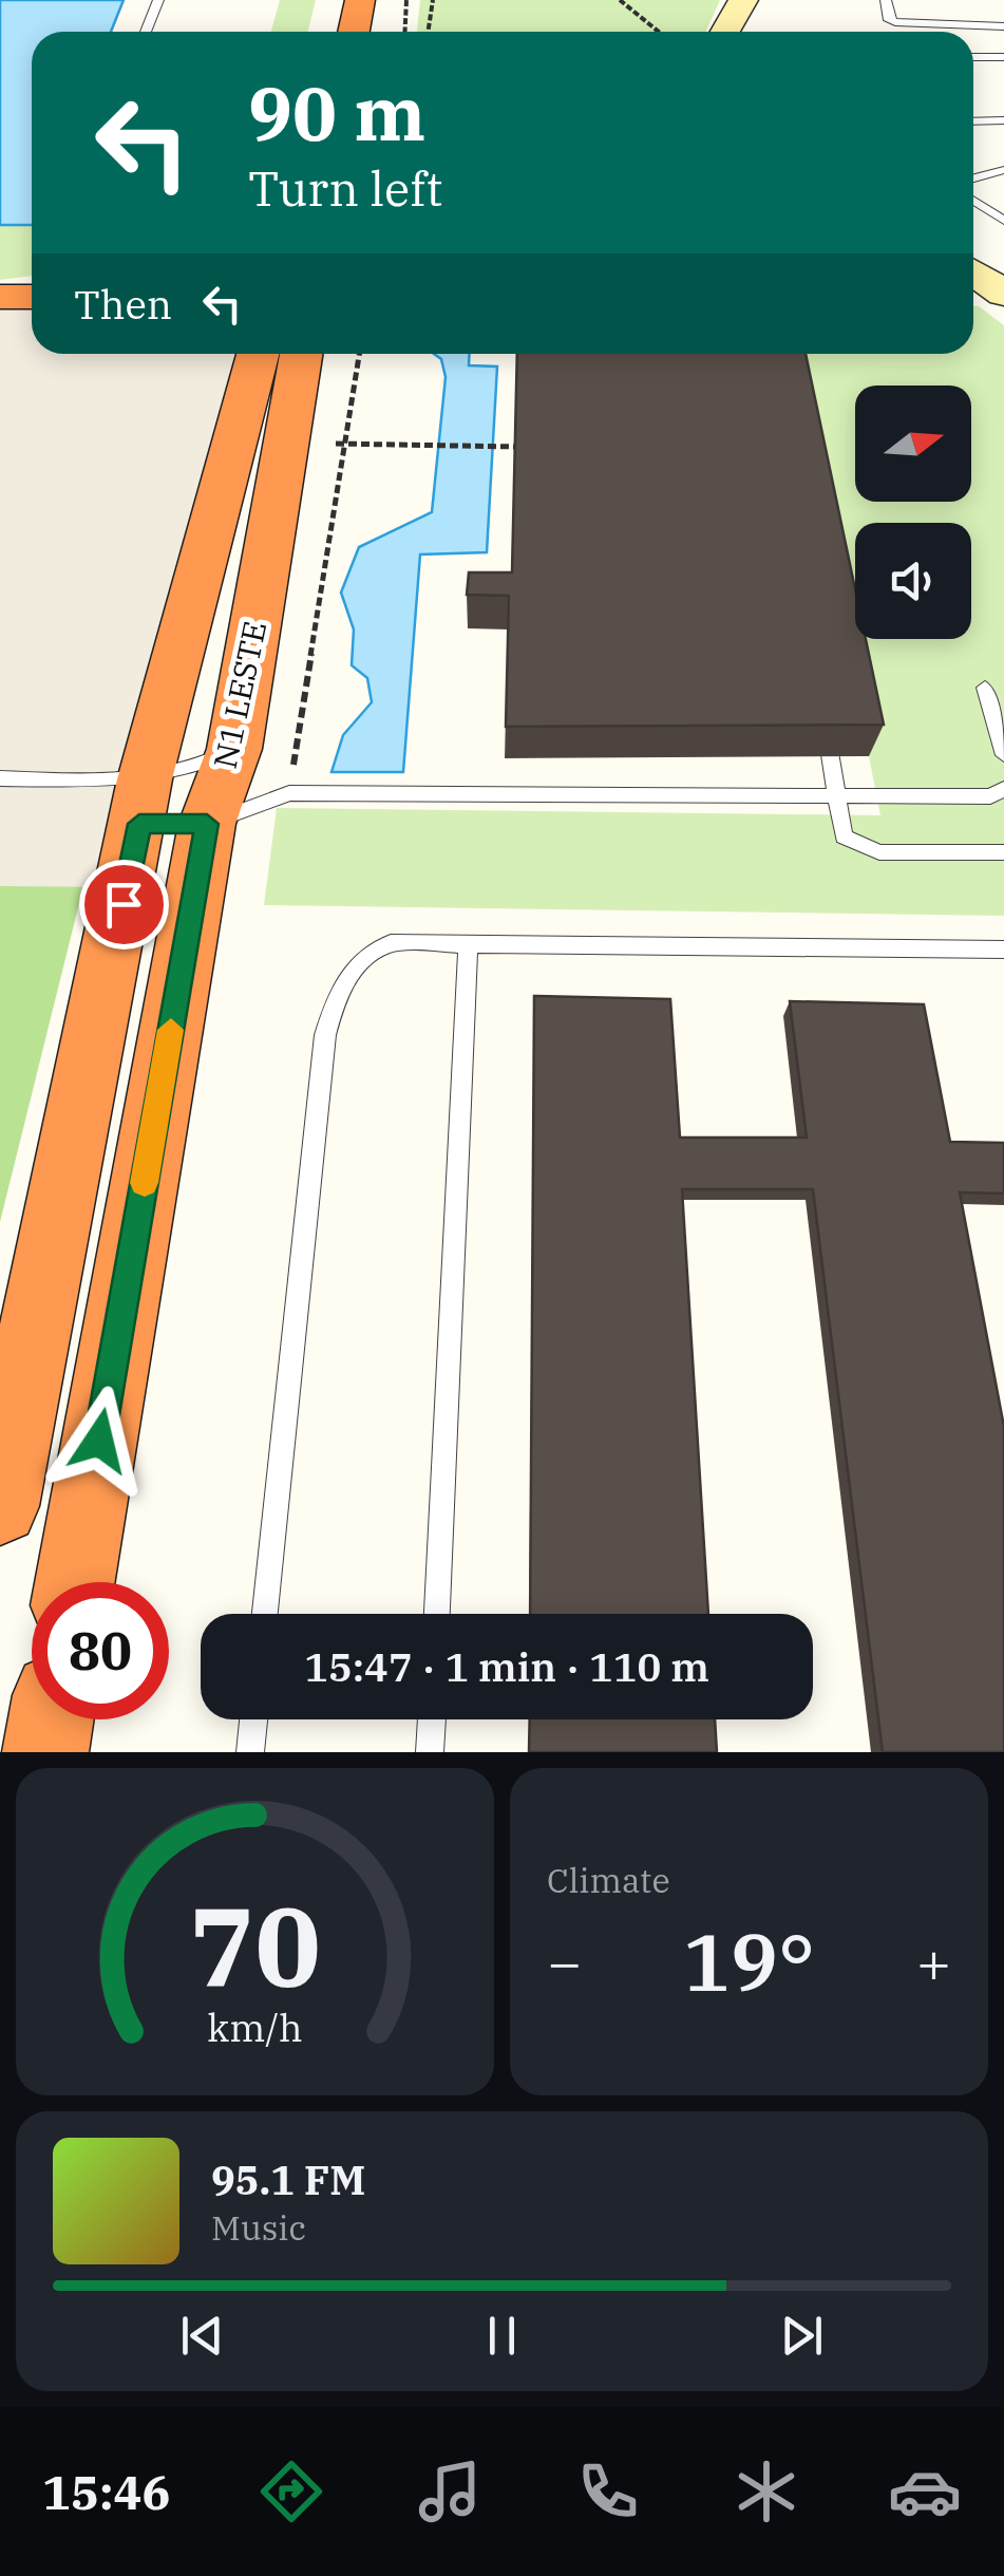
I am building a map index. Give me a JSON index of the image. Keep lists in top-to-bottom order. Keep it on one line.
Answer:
{"streets":{"highway":["N1 LESTE"]},"north":"right","page":{"turn":["90 m","Turn left"],"then":"Then","limit":"80","trip":"15:47 · 1 min · 110 m","tile":"Climate","heat":["−","19°","+"],"song":["95.1 FM","Music"],"tabs":"15:46","gauge":["70","km/h"]}}
